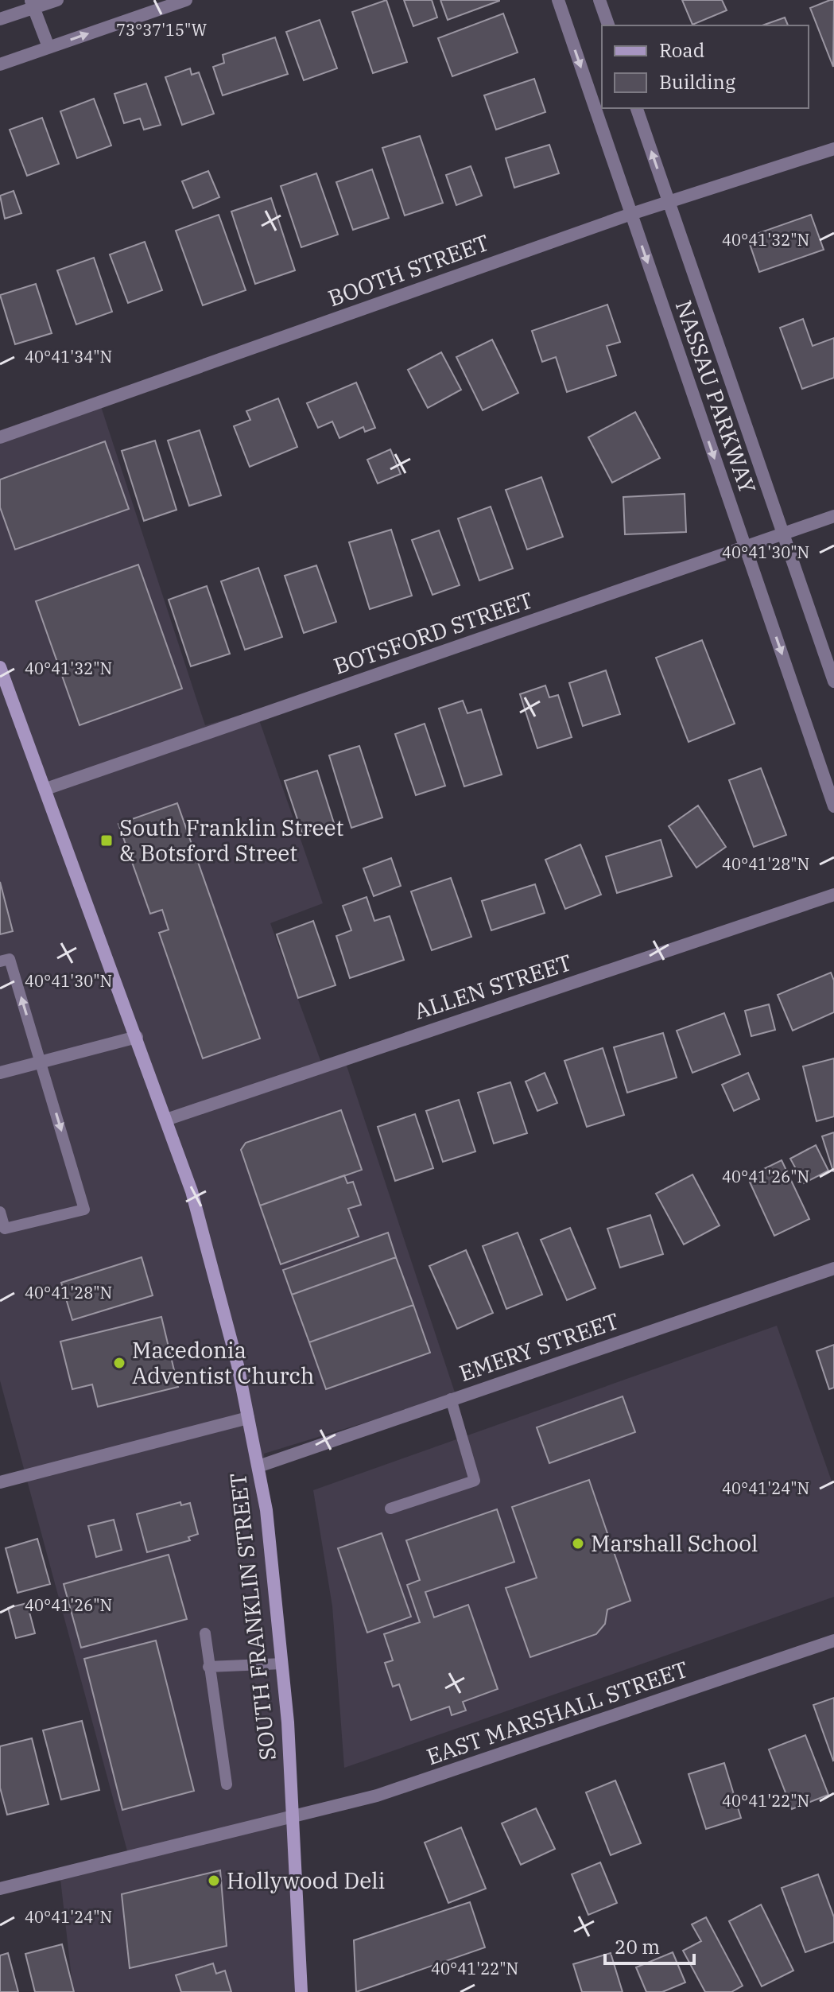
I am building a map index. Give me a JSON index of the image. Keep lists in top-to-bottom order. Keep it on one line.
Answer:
{"streets":{"main road":["SOUTH FRANKLIN STREET"],"street":["BOOTH STREET","NASSAU PARKWAY","BOTSFORD STREET","ALLEN STREET","EMERY STREET","EAST MARSHALL STREET"]},"crossings":[["BOOTH STREET","NASSAU PARKWAY"],["NASSAU PARKWAY","BOTSFORD STREET"],["BOTSFORD STREET","SOUTH FRANKLIN STREET"],["ALLEN STREET","SOUTH FRANKLIN STREET"],["EMERY STREET","SOUTH FRANKLIN STREET"],["SOUTH FRANKLIN STREET","EAST MARSHALL STREET"]],"places":{"transit":["South Franklin Street & Botsford Street"],"other":["Macedonia Adventist Church","Marshall School","Hollywood Deli"]},"legend":["Road","Building"],"scale_bar":"20 m","coordinates":["73°37'15\"W","40°41'32\"N","40°41'34\"N","40°41'30\"N","40°41'28\"N","40°41'26\"N","40°41'24\"N","40°41'22\"N"]}
